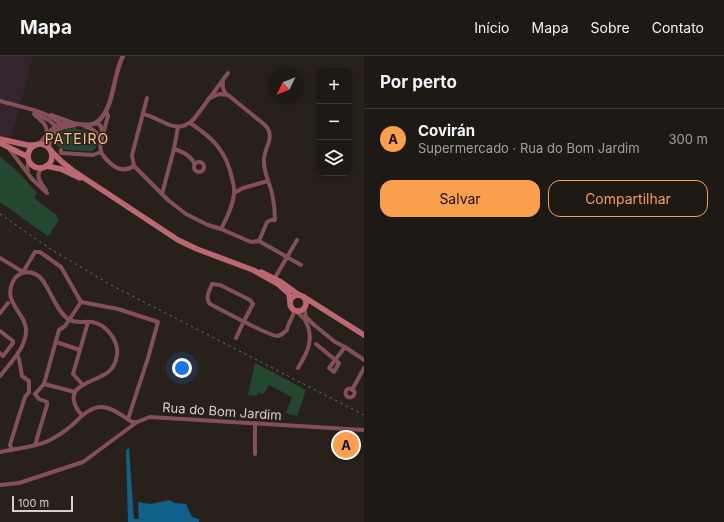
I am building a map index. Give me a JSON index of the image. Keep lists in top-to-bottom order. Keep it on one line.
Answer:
{"streets":{"street":["Rua do Bom Jardim"]},"districts":["PATEIRO"],"scale_bar":"100 m","north":"bottom left","page":{"header":"Mapa","nav":["Início","Mapa","Sobre","Contato"],"heading":"Por perto","map_buttons":["+","−"],"list":[{"mark":"A","name":"Covirán","note":"Supermercado · Rua do Bom Jardim","value":"300 m"}],"buttons":["Salvar","Compartilhar"],"pins":"A","scale":"100 m"}}
